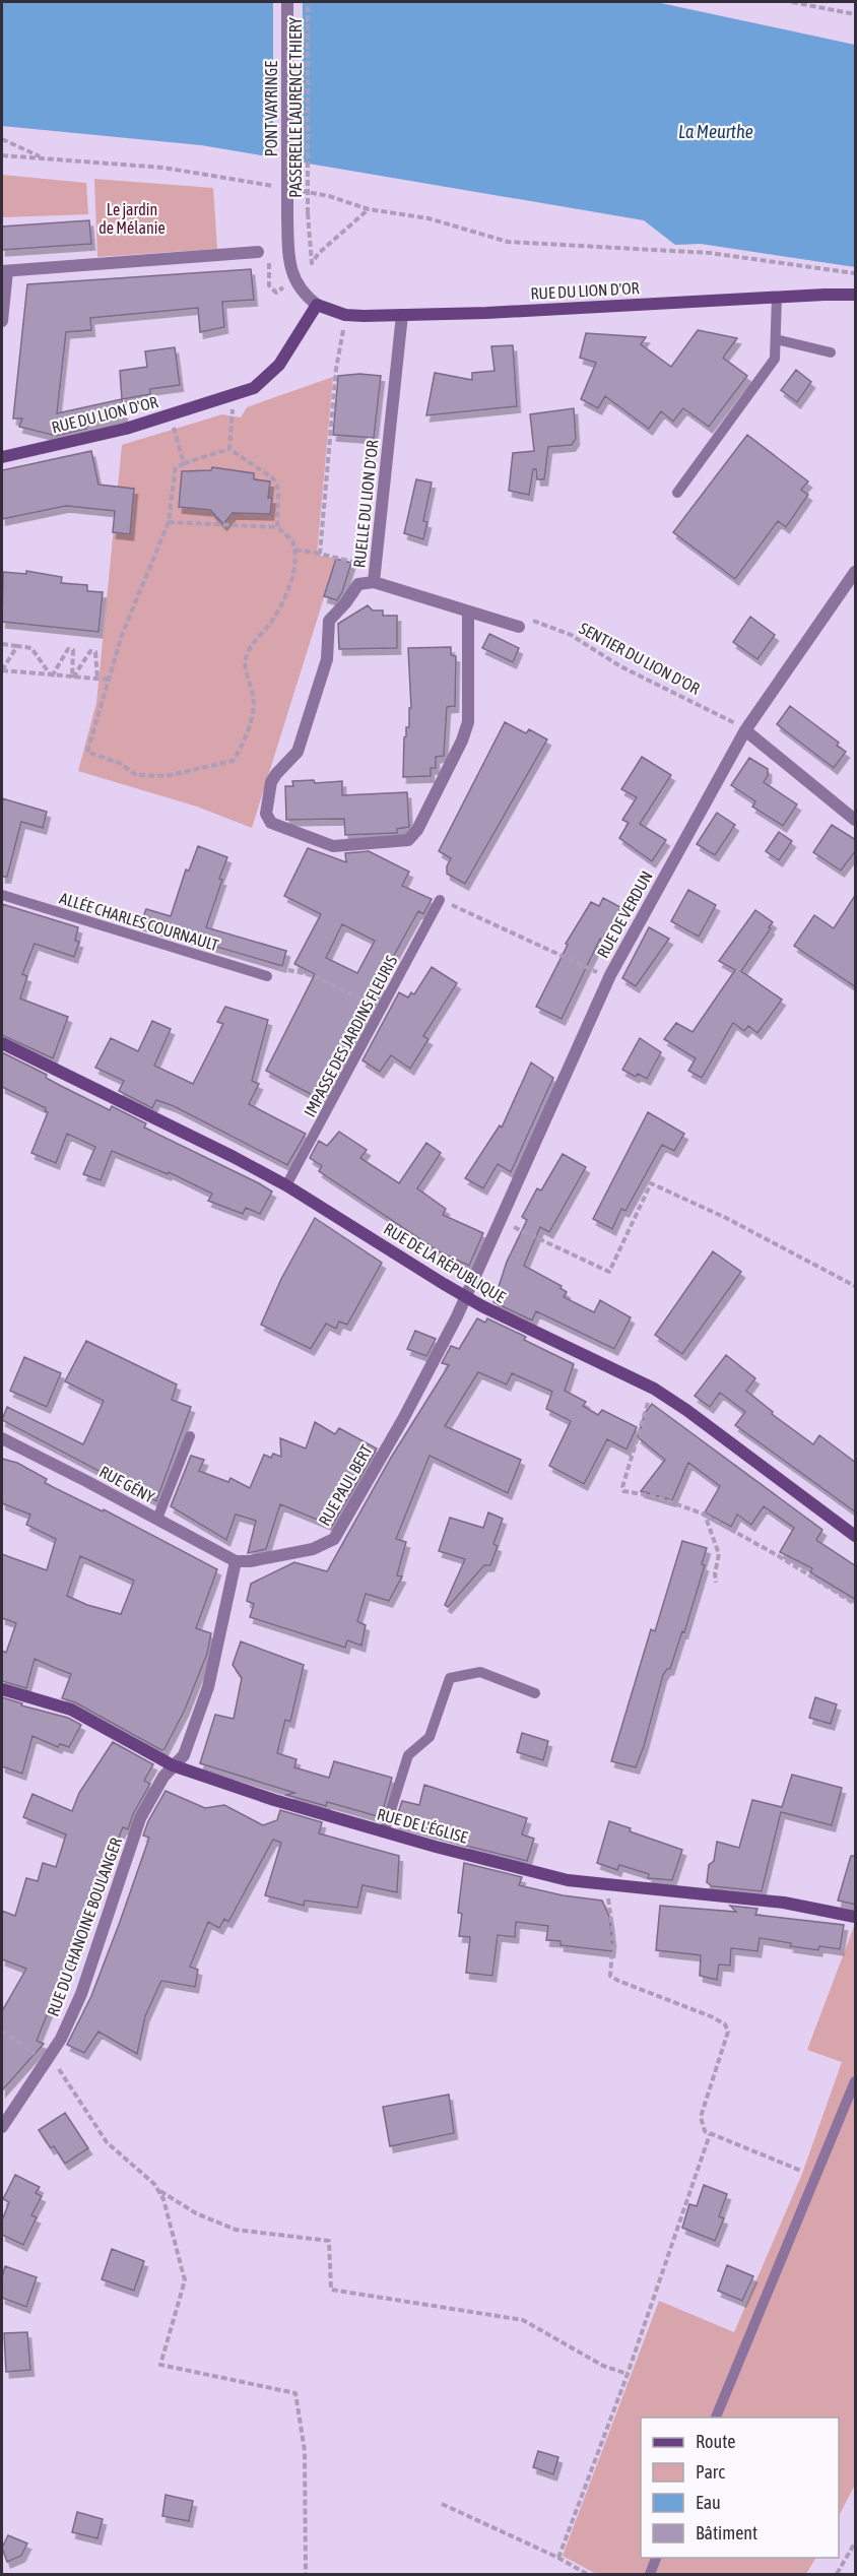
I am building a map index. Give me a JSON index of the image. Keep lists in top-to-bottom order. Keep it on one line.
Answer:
{"streets":{"main road":["RUE DU LION D'OR","RUE DE LA RÉPUBLIQUE","RUE DE L'ÉGLISE"],"street":["PONT VAYRINGE","RUELLE DU LION D'OR","RUE DE VERDUN","RUE GÉNY","RUE PAUL BERT","RUE DU CHANOINE BOULANGER"],"lane":["ALLÉE CHARLES COURNAULT","IMPASSE DES JARDINS FLEURIS"],"path":["PASSERELLE LAURENCE THIERY","SENTIER DU LION D'OR"]},"crossings":[["PONT VAYRINGE","RUE DU LION D'OR"],["RUE DU LION D'OR","RUELLE DU LION D'OR"],["RUELLE DU LION D'OR","SENTIER DU LION D'OR"],["SENTIER DU LION D'OR","RUE DE VERDUN"],["RUE DE VERDUN","RUE DE LA RÉPUBLIQUE"],["RUE DE VERDUN","RUE PAUL BERT"],["IMPASSE DES JARDINS FLEURIS","RUE DE LA RÉPUBLIQUE"],["RUE DE LA RÉPUBLIQUE","RUE PAUL BERT"],["RUE GÉNY","RUE PAUL BERT"],["RUE DE L'ÉGLISE","RUE DU CHANOINE BOULANGER"]],"water":["La Meurthe"],"parks":["Le jardin de Mélanie"],"legend":["Route","Parc","Eau","Bâtiment"]}
